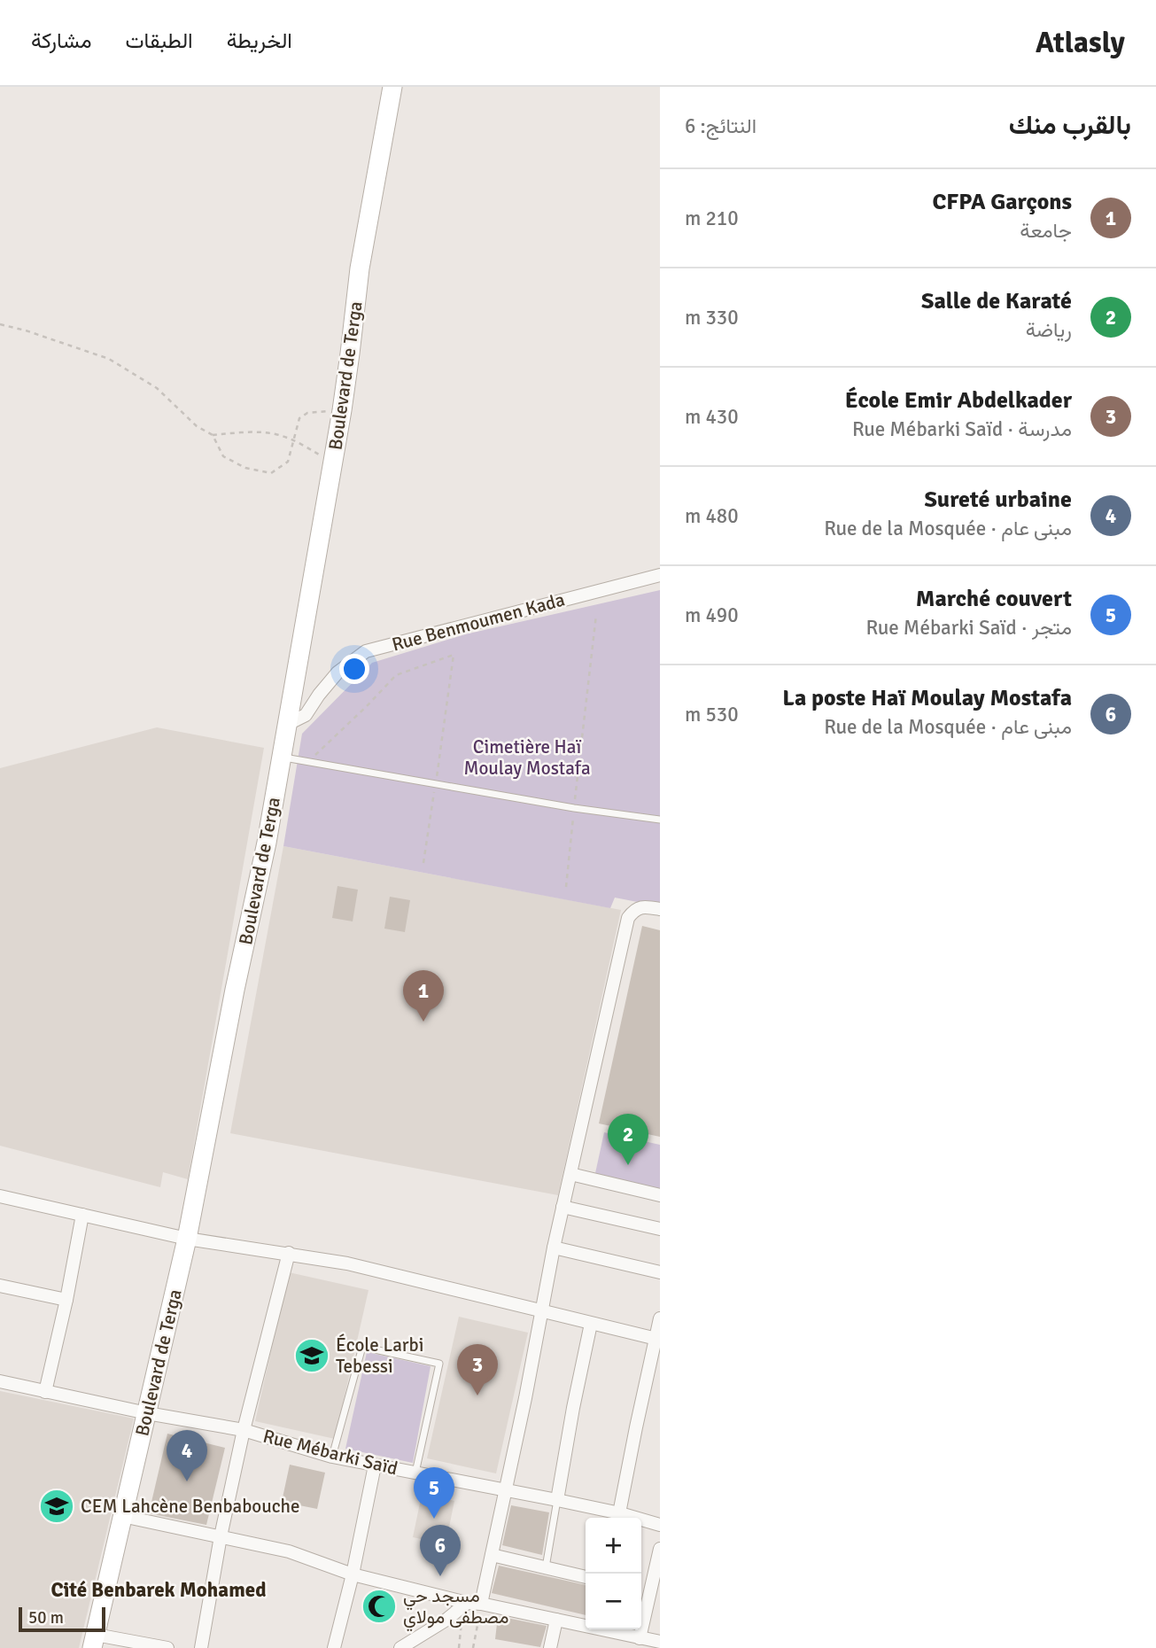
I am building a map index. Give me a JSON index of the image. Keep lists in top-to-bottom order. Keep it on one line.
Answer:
{"streets":{"main road":["Boulevard de Terga"],"street":["Rue Benmoumen Kada","Rue Mébarki Saïd"]},"crossings":[["Boulevard de Terga","Rue Benmoumen Kada"],["Boulevard de Terga","Rue Mébarki Saïd"]],"districts":["Cité Benbarek Mohamed"],"parks":["Cimetière Haï Moulay Mostafa"],"places":{"school or university":["École Larbi Tebessi","CEM Lahcène Benbabouche"],"mosque":["مسجد حي مصطفى مولاي"]},"scale_bar":"50 m","page":{"header":"Atlasly","nav":["الخريطة","الطبقات","مشاركة"],"heading":["بالقرب منك","النتائج: 6"],"list":[{"mark":"1","name":"CFPA Garçons","note":"جامعة","value":"210 m"},{"mark":"2","name":"Salle de Karaté","note":"رياضة","value":"330 m"},{"mark":"3","name":"École Emir Abdelkader","note":"مدرسة · Rue Mébarki Saïd","value":"430 m"},{"mark":"4","name":"Sureté urbaine","note":"مبنى عام · Rue de la Mosquée","value":"480 m"},{"mark":"5","name":"Marché couvert","note":"متجر · Rue Mébarki Saïd","value":"490 m"},{"mark":"6","name":"La poste Haï Moulay Mostafa","note":"مبنى عام · Rue de la Mosquée","value":"530 m"}],"pins":["1","2","3","4","5","6"],"map_buttons":["+","−"],"scale":"50 m"}}
